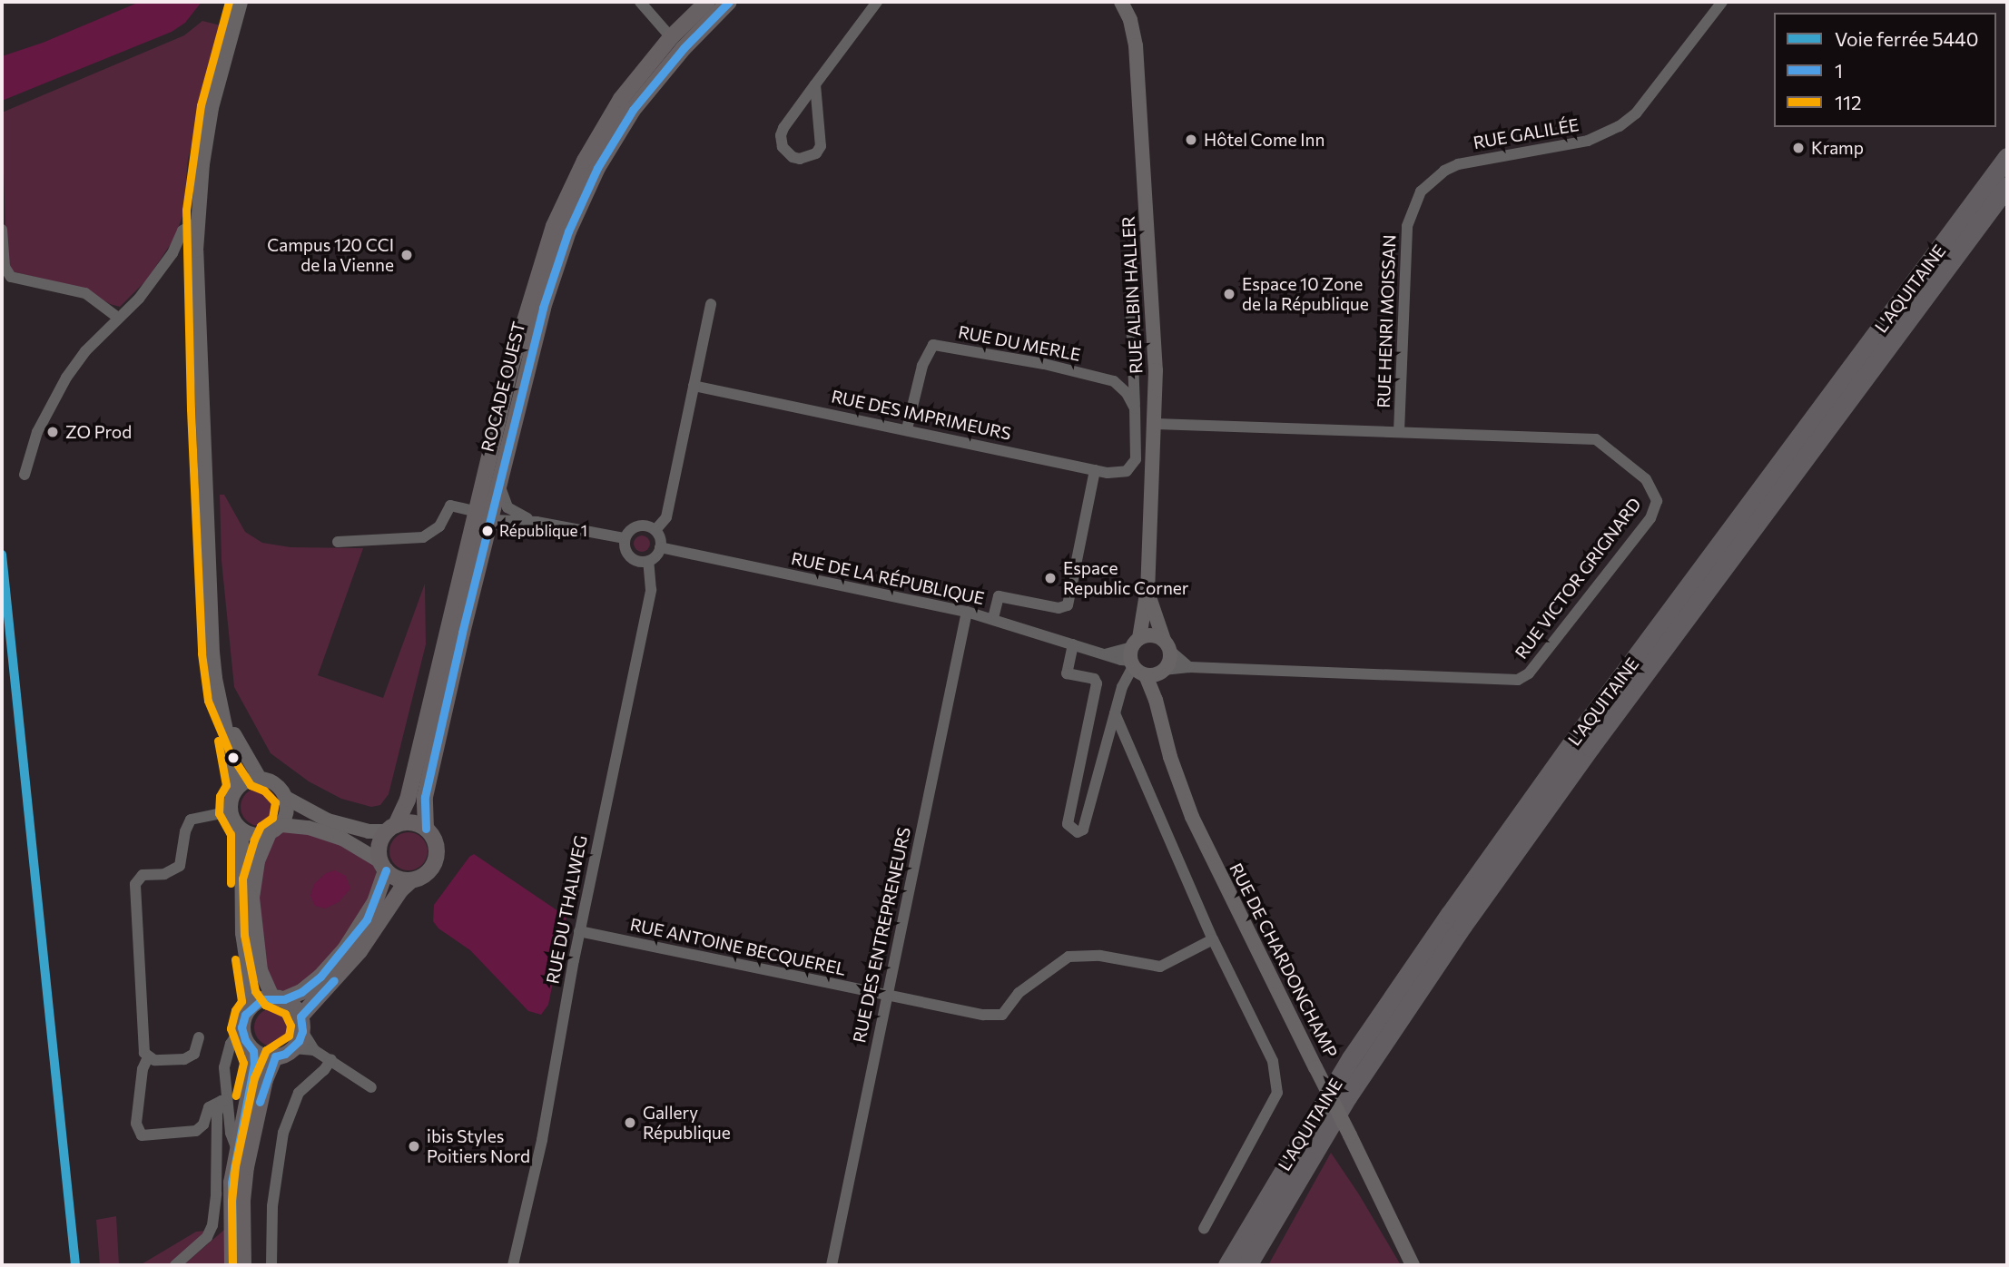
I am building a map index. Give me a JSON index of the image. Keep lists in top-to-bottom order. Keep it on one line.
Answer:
{"streets":{"highway":["L'AQUITAINE"],"main road":["RUE ALBIN HALLER","ROCADE OUEST","RUE DE CHARDONCHAMP"],"street":["RUE GALILÉE","RUE HENRI MOISSAN","RUE DU MERLE","RUE DES IMPRIMEURS","RUE DE LA RÉPUBLIQUE","RUE VICTOR GRIGNARD","RUE DU THALWEG","RUE DES ENTREPRENEURS","RUE ANTOINE BECQUEREL"]},"crossings":[["RUE GALILÉE","RUE HENRI MOISSAN"],["RUE ALBIN HALLER","RUE VICTOR GRIGNARD"],["RUE HENRI MOISSAN","RUE VICTOR GRIGNARD"],["RUE DU MERLE","RUE DES IMPRIMEURS"],["RUE DE LA RÉPUBLIQUE","RUE VICTOR GRIGNARD"],["RUE DE LA RÉPUBLIQUE","RUE DU THALWEG"],["RUE DE LA RÉPUBLIQUE","RUE DES ENTREPRENEURS"],["RUE DE LA RÉPUBLIQUE","RUE DE CHARDONCHAMP"],["RUE VICTOR GRIGNARD","RUE DE CHARDONCHAMP"],["RUE DU THALWEG","RUE ANTOINE BECQUEREL"],["RUE DES ENTREPRENEURS","RUE ANTOINE BECQUEREL"]],"places":["Hôtel Come Inn","Kramp","Campus 120 CCI de la Vienne","Espace 10 Zone de la République","ZO Prod","République 1","Espace Republic Corner","Gallery République","ibis Styles Poitiers Nord"],"lines":["transit line 1","transit line 112","rail line 5440"],"legend":["Voie ferrée 5440","1","112"]}
